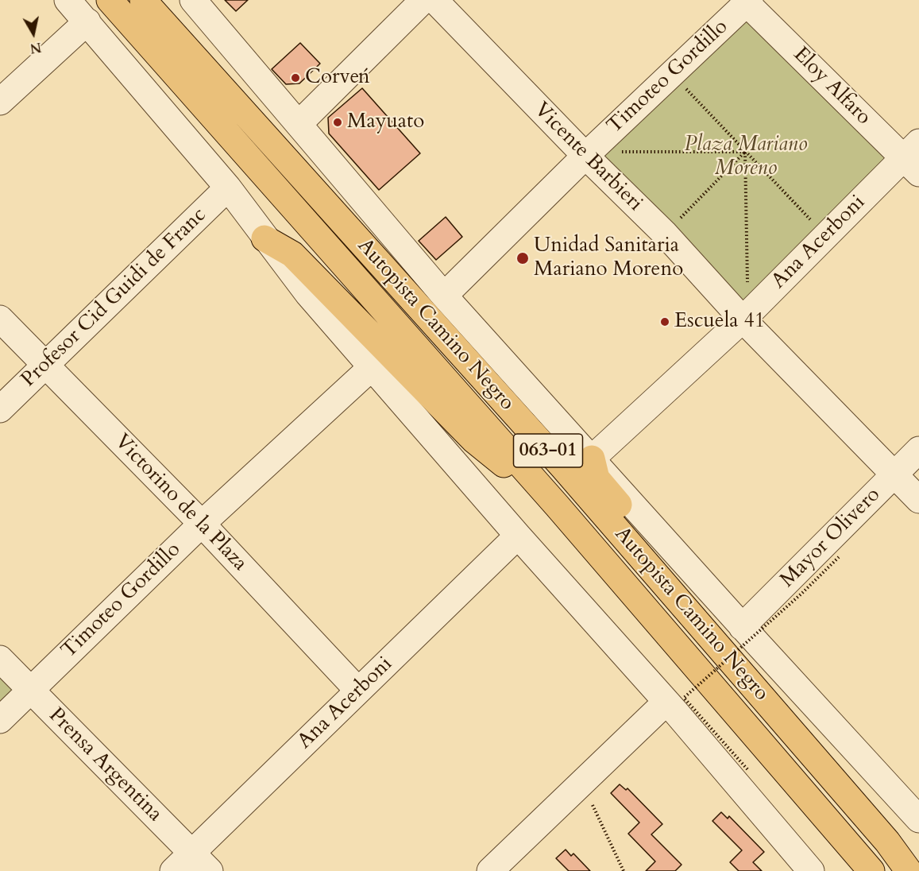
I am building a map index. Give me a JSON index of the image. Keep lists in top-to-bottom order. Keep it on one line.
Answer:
{"streets":{"highway":["Autopista Camino Negro","063-01"],"street":["Timoteo Gordillo","Eloy Alfaro","Vicente Barbieri","Ana Acerboni","Profesor Cid Guidi de Franc","Victorino de la Plaza","Mayor Olivero","Prensa Argentina"]},"crossings":[["Timoteo Gordillo","Eloy Alfaro"],["Timoteo Gordillo","Vicente Barbieri"],["Timoteo Gordillo","Victorino de la Plaza"],["Timoteo Gordillo","Prensa Argentina"],["Eloy Alfaro","Ana Acerboni"],["Vicente Barbieri","Ana Acerboni"],["Vicente Barbieri","Mayor Olivero"],["Ana Acerboni","Victorino de la Plaza"],["Ana Acerboni","Prensa Argentina"],["Profesor Cid Guidi de Franc","Victorino de la Plaza"]],"parks":["Plaza Mariano Moreno"],"places":["Corveń","Mayuato","Unidad Sanitaria Mariano Moreno","Escuela 41"],"north":"bottom"}
